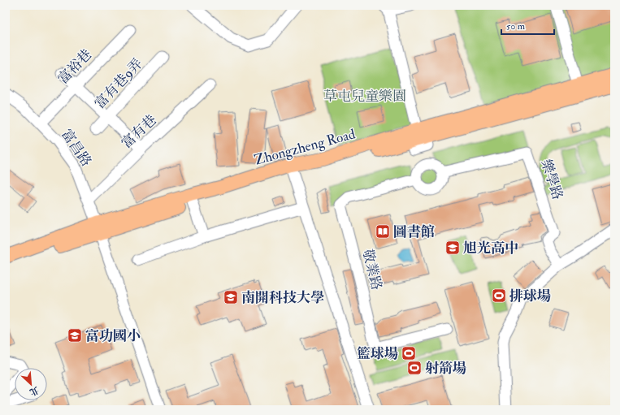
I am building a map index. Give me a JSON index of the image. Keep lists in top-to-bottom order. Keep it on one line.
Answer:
{"streets":{"main road":["Zhongzheng Road"],"street":["富裕巷","富有巷9弄","富有巷","富昌路","樂學路","敬業路"]},"crossings":[["富裕巷","富昌路"],["富有巷","富昌路"],["Zhongzheng Road","富昌路"],["樂學路","敬業路"]],"parks":["草屯兒童樂園"],"places":{"library":["圖書館"],"school or university":["旭光高中","南開科技大學","富功國小"],"sports":["排球場","籃球場","射箭場"]},"scale_bar":"50 m","north":"bottom right"}
